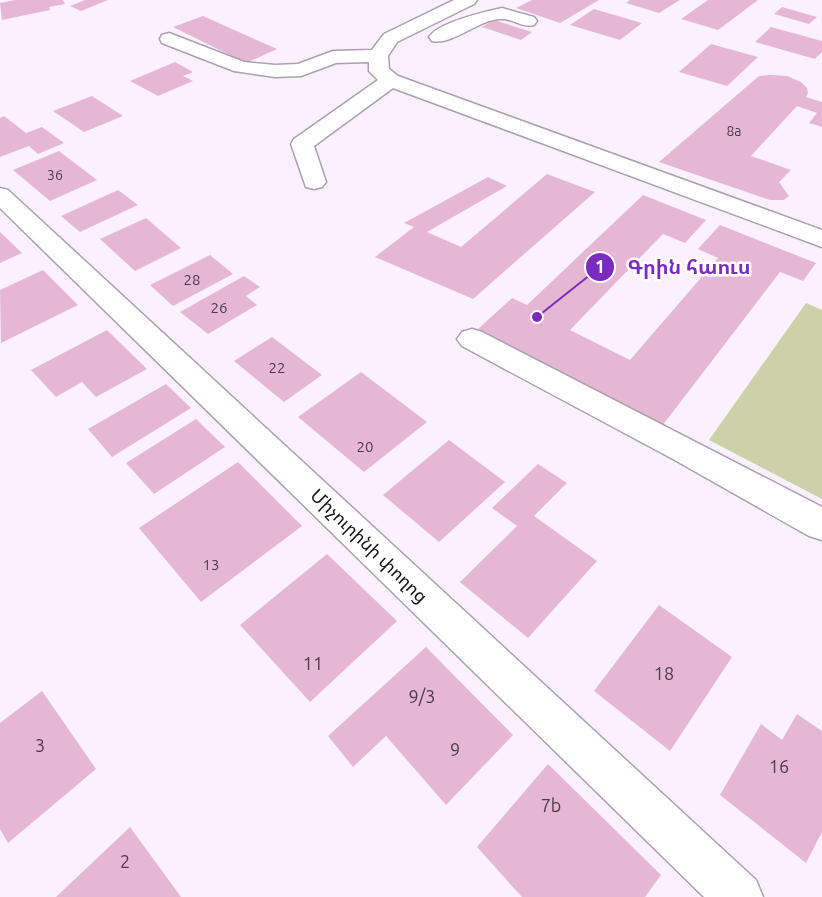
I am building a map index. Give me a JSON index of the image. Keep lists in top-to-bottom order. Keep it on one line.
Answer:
{"streets":{"street":["Միչուրինի փողոց"]},"places":["Գրին հաուս"],"house_numbers":["8a","36","28","26","22","20","13","11","18","9/3","3","9","16","7b","2"]}
